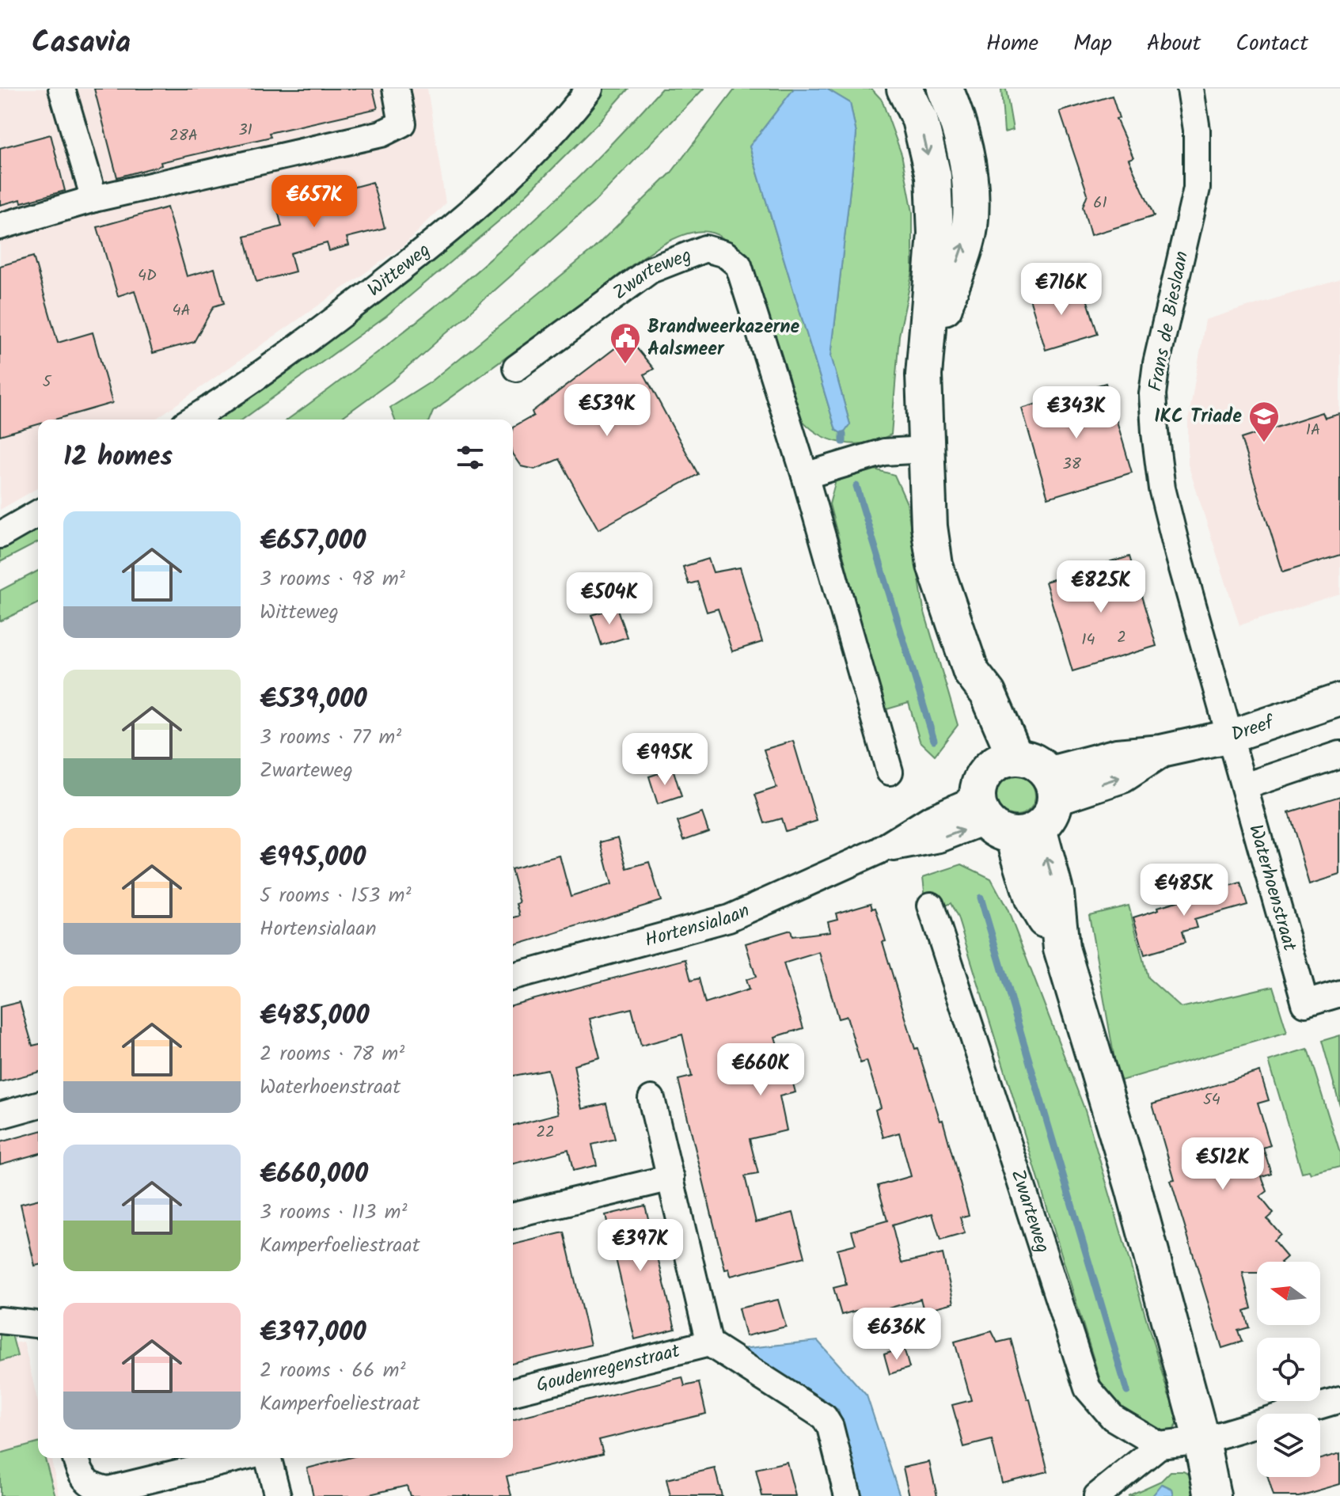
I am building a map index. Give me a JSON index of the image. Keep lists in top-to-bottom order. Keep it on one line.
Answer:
{"streets":{"street":["Witteweg","Zwarteweg","Frans de Bieslaan","Dreef","Waterhoenstraat","Hortensialaan","Goudenregenstraat"]},"crossings":[["Frans de Bieslaan","Dreef"],["Frans de Bieslaan","Waterhoenstraat"],["Dreef","Waterhoenstraat"],["Dreef","Hortensialaan"]],"places":{"public building":["Brandweerkazerne Aalsmeer"],"school or university":["IKC Triade"]},"house_numbers":["31","28A","61","4D","4A","5","1A","38","2","14","54","22"],"north":"left","page":{"header":"Casavia","nav":["Home","Map","About","Contact"],"price":["€657K","€716K","€539K","€343K","€825K","€504K","€995K","€485K","€660K","€512K","€397K","€636K"],"heading":"12 homes","list":[{"name":"€657,000","note":"3 rooms · 98 m² · Witteweg"},{"name":"€539,000","note":"3 rooms · 77 m² · Zwarteweg"},{"name":"€995,000","note":"5 rooms · 153 m² · Hortensialaan"},{"name":"€485,000","note":"2 rooms · 78 m² · Waterhoenstraat"},{"name":"€660,000","note":"3 rooms · 113 m² · Kamperfoeliestraat"},{"name":"€397,000","note":"2 rooms · 66 m² · Kamperfoeliestraat"}]}}
